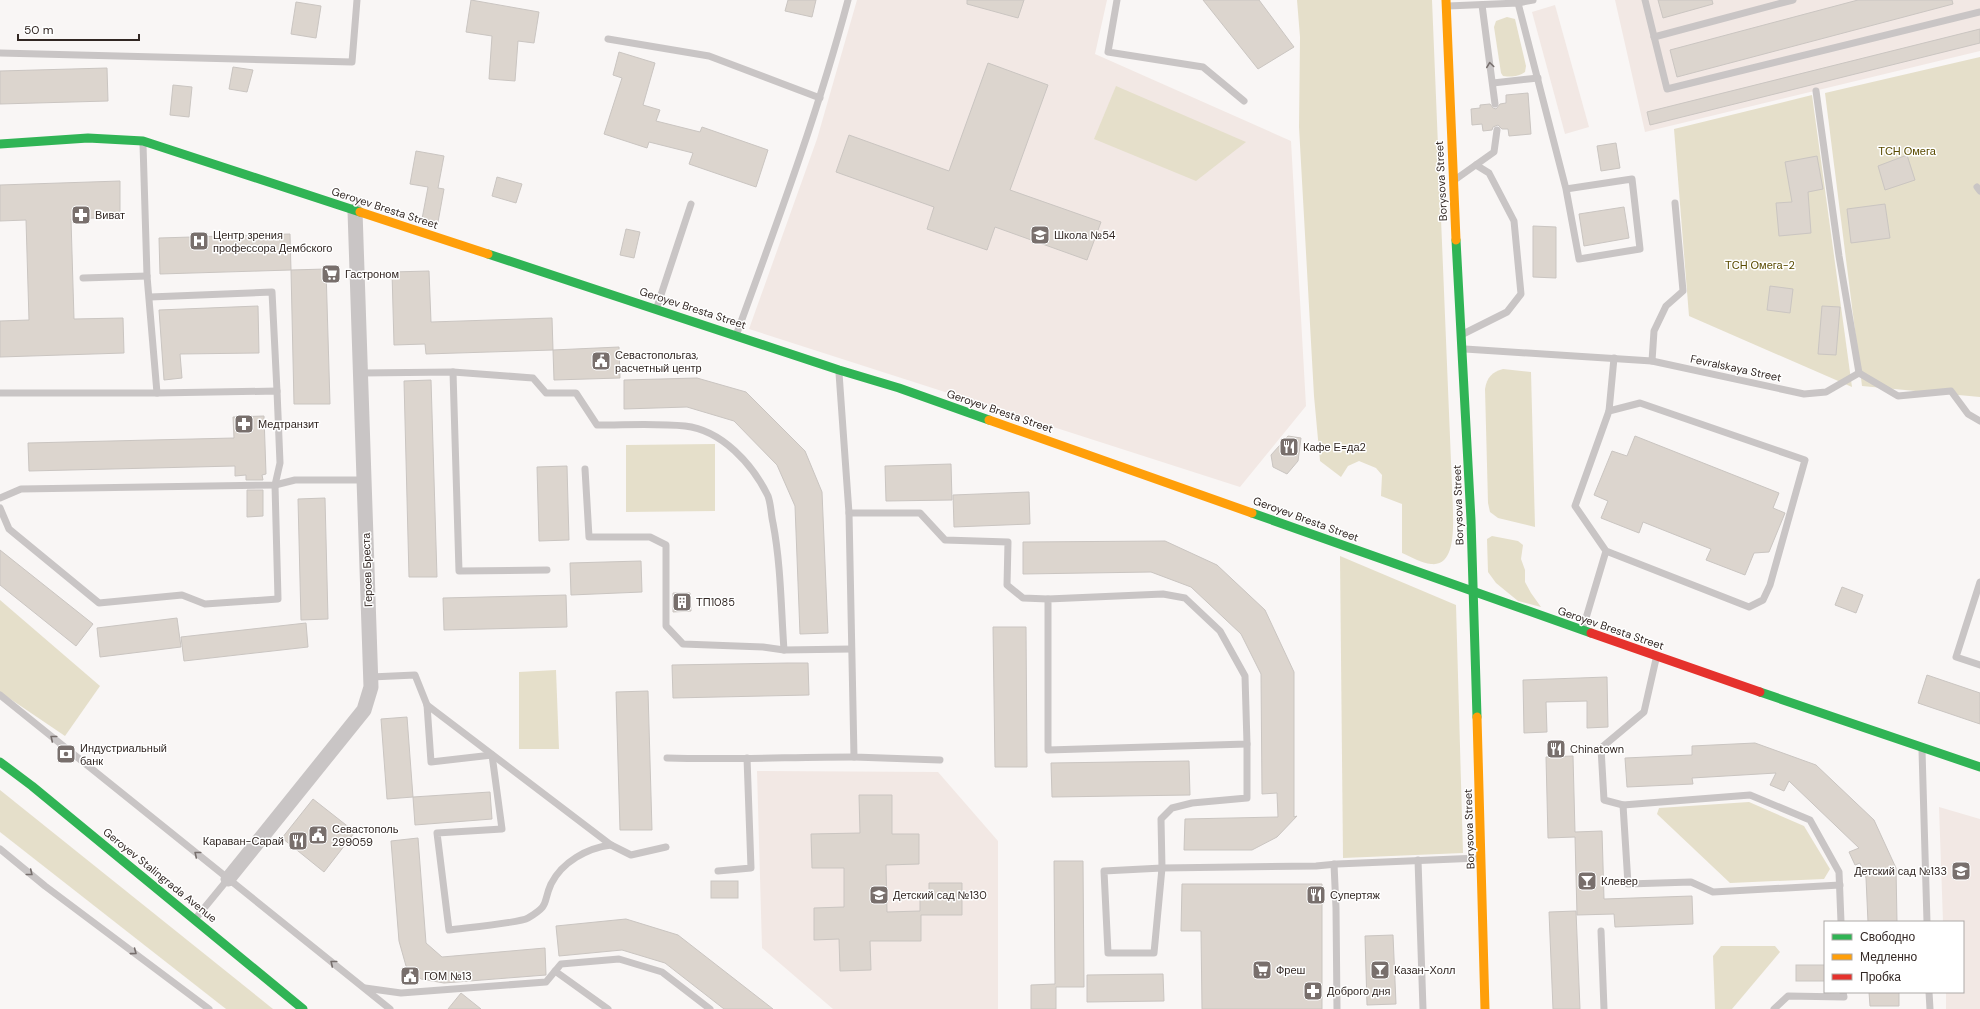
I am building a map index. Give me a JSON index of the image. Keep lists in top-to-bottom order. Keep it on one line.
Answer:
{"streets":{"street":["Borysova Street","Geroyev Bresta Street","Героев Бреста","Geroyev Stalingrada Avenue"],"lane":["Fevralskaya Street"]},"crossings":[["Borysova Street","Geroyev Bresta Street"],["Borysova Street","Fevralskaya Street"],["Geroyev Bresta Street","Героев Бреста"]],"parks":["ТСН Омега","ТСН Омега-2"],"places":{"pharmacy":["Виват","Медтранзит","Доброго дня"],"school or university":["Школа №54","Детский сад №133","Детский сад №130"],"hospital":["Центр зрения профессора Дембского"],"supermarket":["Гастроном","Фреш"],"public building":["Севастопольгаз, расчетный центр","Севастополь 299059","ГОМ №13"],"restaurant":["Кафе Е=да2","Chinatown","Караван-Сарай","Супертяж"],"building":["ТП1085"],"bank":["Индустриальный банк"],"bar":["Клевер","Казан-Холл"]},"legend":["Свободно","Медленно","Пробка"],"scale_bar":"50 m"}
